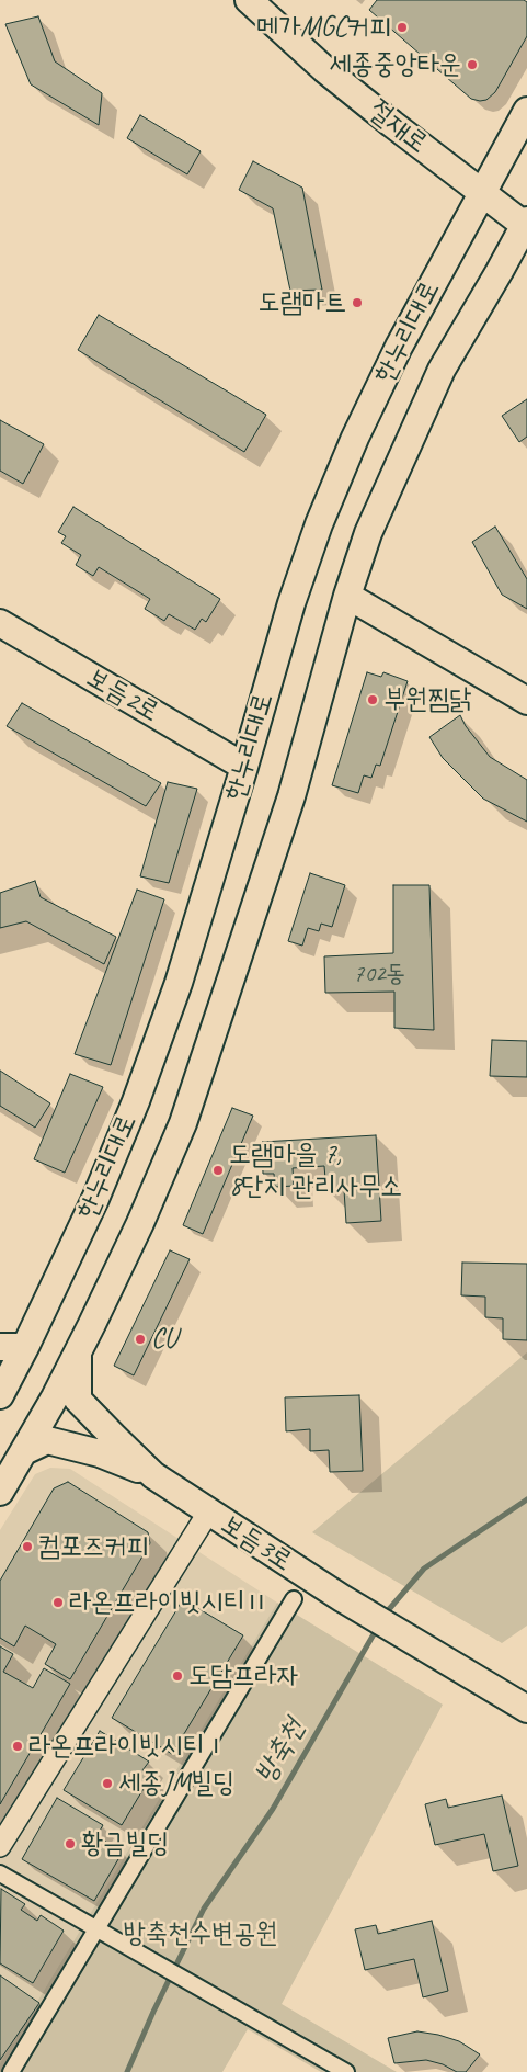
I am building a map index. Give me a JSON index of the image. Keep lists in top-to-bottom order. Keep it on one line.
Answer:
{"streets":{"street":["절재로","한누리대로","보듬2로","보듬3로"]},"crossings":[["절재로","한누리대로"],["한누리대로","보듬2로"]],"water":["방축천"],"parks":["방축천수변공원"],"places":["메가MGC커피","세종중앙타운","도램마트","부원찜닭","도램마을 7, 8단지 관리사무소","CU","컴포즈커피","라온프라이빗시티Ⅱ","도담프라자","라온프라이빗시티Ⅰ","세종JM빌딩","황금빌딩"],"house_numbers":["702동"]}
